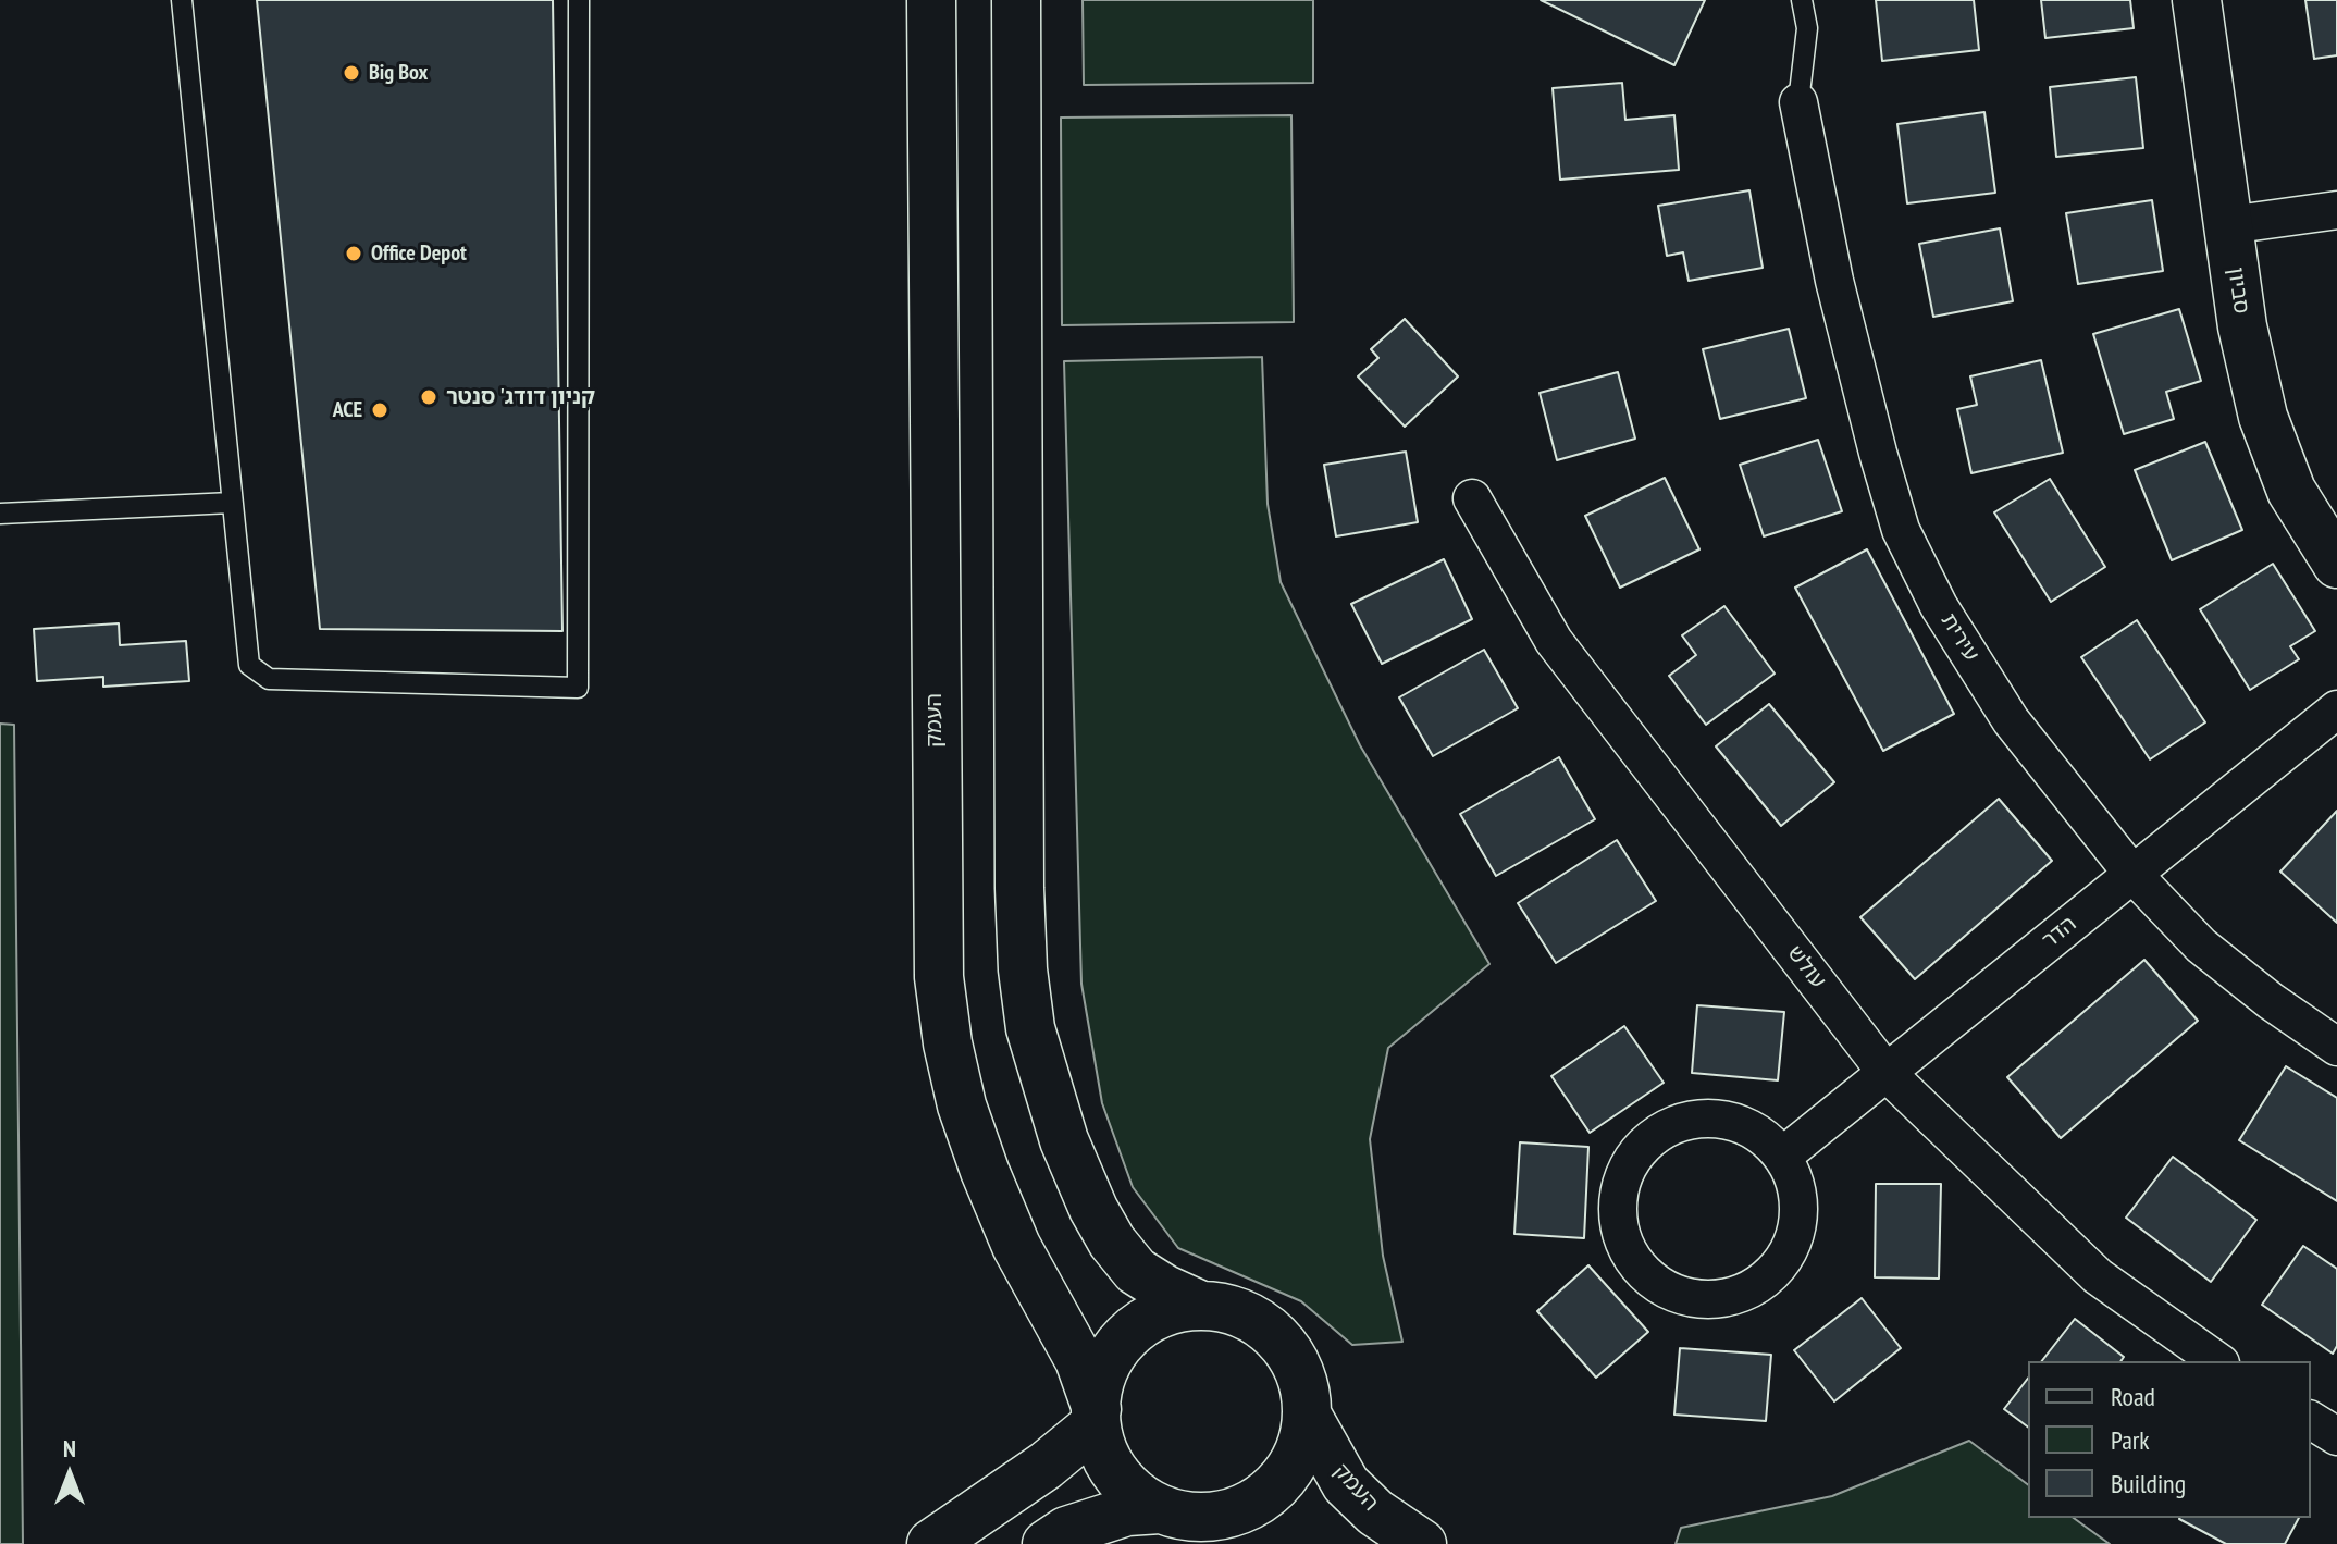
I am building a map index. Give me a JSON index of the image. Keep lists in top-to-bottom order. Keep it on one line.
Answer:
{"streets":{"main road":["סביון","העמק"],"street":["עירית","הדר","עולש"]},"crossings":[["עירית","הדר"],["הדר","עולש"]],"places":["Big Box","Office Depot","קניון דודג' סנטר","ACE"],"legend":["Road","Park","Building"],"north":"top"}
